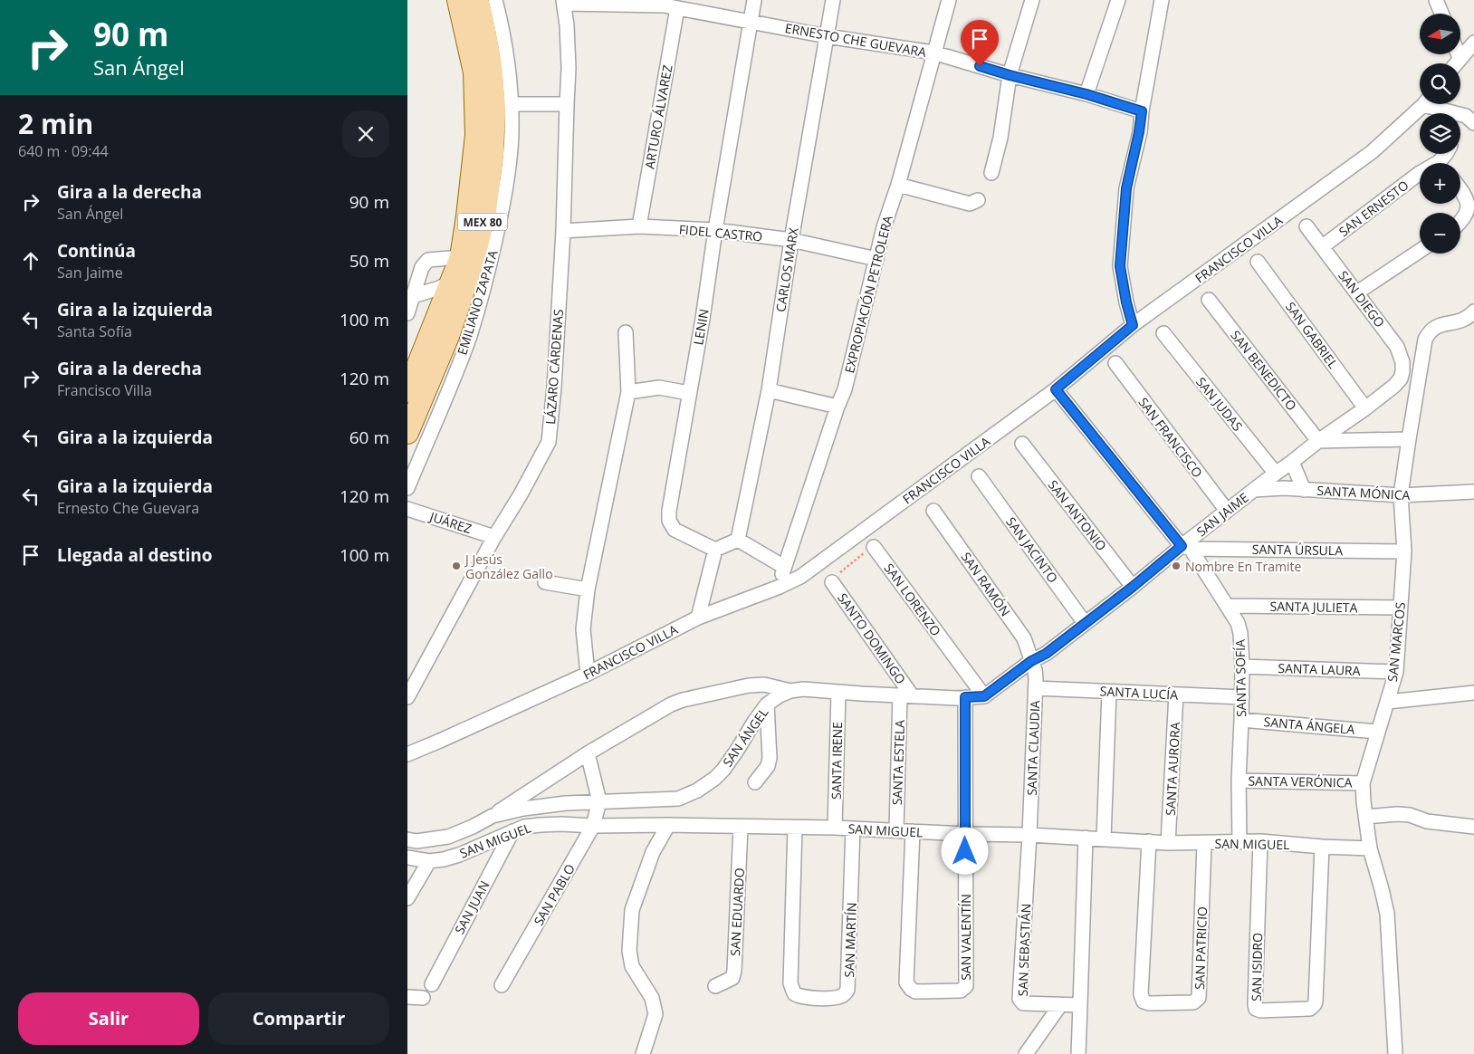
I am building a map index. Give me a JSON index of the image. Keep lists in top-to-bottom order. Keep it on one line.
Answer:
{"streets":{"main road":["MEX 80"],"street":["ERNESTO CHE GUEVARA","ARTURO ÁLVAREZ","SAN ERNESTO","FIDEL CASTRO","FRANCISCO VILLA","CARLOS MARX","EXPROPIACIÓN PETROLERA","SAN DIEGO","EMILIANO ZAPATA","LENIN","SAN GABRIEL","LÁZARO CÁRDENAS","SAN BENEDICTO","SAN JUDAS","SAN FRANCISCO","SANTA MÓNICA","SAN JAIME","SAN ANTONIO","JUÁREZ","SAN JACINTO","SANTA ÚRSULA","SAN RAMÓN","SAN LORENZO","SANTA JULIETA","SANTO DOMINGO","SAN MARCOS","SANTA LAURA","SANTA SOFÍA","SANTA LUCÍA","SANTA ÁNGELA","SAN ÁNGEL","SANTA CLAUDIA","SANTA IRENE","SANTA ESTELA","SANTA AURORA","SANTA VERÓNICA","SAN MIGUEL","SAN PABLO","SAN JUAN","SAN EDUARDO","SAN VALENTÍN","SAN MARTÍN","SAN PATRICIO","SAN SEBASTIÁN","SAN ISIDRO"]},"crossings":[["ERNESTO CHE GUEVARA","ARTURO ÁLVAREZ"],["ERNESTO CHE GUEVARA","CARLOS MARX"],["ERNESTO CHE GUEVARA","EXPROPIACIÓN PETROLERA"],["ERNESTO CHE GUEVARA","LENIN"],["ERNESTO CHE GUEVARA","LÁZARO CÁRDENAS"],["ARTURO ÁLVAREZ","FIDEL CASTRO"],["SAN ERNESTO","SAN DIEGO"],["FIDEL CASTRO","CARLOS MARX"],["FIDEL CASTRO","EXPROPIACIÓN PETROLERA"],["FIDEL CASTRO","LENIN"],["FIDEL CASTRO","LÁZARO CÁRDENAS"],["FRANCISCO VILLA","EXPROPIACIÓN PETROLERA"],["FRANCISCO VILLA","SANTA SOFÍA"],["SAN DIEGO","SAN JAIME"],["SAN GABRIEL","SAN JAIME"],["LÁZARO CÁRDENAS","JUÁREZ"],["SAN BENEDICTO","SAN JAIME"],["SAN JUDAS","SAN JAIME"],["SAN FRANCISCO","SAN JAIME"],["SANTA MÓNICA","SAN JAIME"],["SANTA MÓNICA","SAN MARCOS"],["SAN JAIME","SAN ANTONIO"],["SAN JAIME","SAN JACINTO"],["SAN JAIME","SANTA ÚRSULA"],["SAN JAIME","SAN RAMÓN"],["SAN JAIME","SANTA SOFÍA"],["SAN JAIME","SANTA CLAUDIA"],["SANTA ÚRSULA","SAN MARCOS"],["SANTA ÚRSULA","SANTA SOFÍA"],["SAN RAMÓN","SANTA CLAUDIA"],["SAN LORENZO","SAN ÁNGEL"],["SANTA JULIETA","SAN MARCOS"],["SANTA JULIETA","SANTA SOFÍA"],["SANTO DOMINGO","SAN ÁNGEL"],["SANTO DOMINGO","SANTA ESTELA"],["SAN MARCOS","SANTA LAURA"],["SAN MARCOS","SANTA ÁNGELA"],["SAN MARCOS","SANTA VERÓNICA"],["SAN MARCOS","SAN MIGUEL"],["SANTA LAURA","SANTA SOFÍA"],["SANTA SOFÍA","SANTA LUCÍA"],["SANTA SOFÍA","SANTA ÁNGELA"],["SANTA SOFÍA","SANTA VERÓNICA"],["SANTA SOFÍA","SAN MIGUEL"],["SANTA LUCÍA","SANTA CLAUDIA"],["SANTA LUCÍA","SANTA AURORA"],["SAN ÁNGEL","SANTA IRENE"],["SAN ÁNGEL","SANTA ESTELA"],["SAN ÁNGEL","SAN PABLO"],["SANTA CLAUDIA","SAN MIGUEL"],["SANTA CLAUDIA","SAN SEBASTIÁN"],["SANTA IRENE","SAN MIGUEL"],["SANTA ESTELA","SAN MIGUEL"],["SANTA AURORA","SAN MIGUEL"],["SAN MIGUEL","SAN PABLO"],["SAN MIGUEL","SAN JUAN"],["SAN MIGUEL","SAN EDUARDO"],["SAN MIGUEL","SAN VALENTÍN"],["SAN MIGUEL","SAN MARTÍN"],["SAN MIGUEL","SAN PATRICIO"],["SAN MIGUEL","SAN SEBASTIÁN"],["SAN MIGUEL","SAN ISIDRO"]],"places":["J Jesús González Gallo","Nombre En Tramite"],"north":"left","page":{"turn":["90 m","San Ángel"],"map_buttons":["+","−"],"heading":["2 min","640 m · 09:44"],"list":[{"name":"Gira a la derecha","note":"San Ángel","value":"90 m"},{"name":"Continúa","note":"San Jaime","value":"50 m"},{"name":"Gira a la izquierda","note":"Santa Sofía","value":"100 m"},{"name":"Gira a la derecha","note":"Francisco Villa","value":"120 m"},{"name":"Gira a la izquierda","value":"60 m"},{"name":"Gira a la izquierda","note":"Ernesto Che Guevara","value":"120 m"},{"name":"Llegada al destino","value":"100 m"}],"buttons":["Salir","Compartir"]}}
